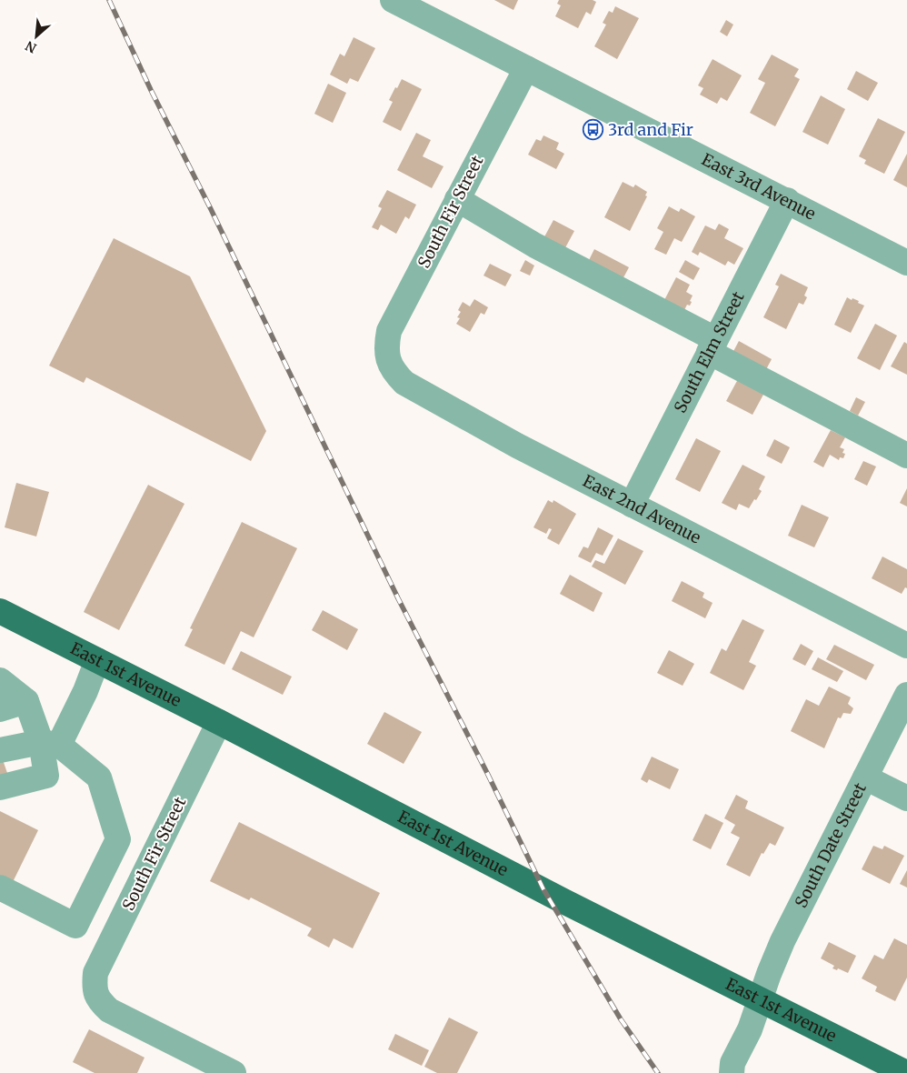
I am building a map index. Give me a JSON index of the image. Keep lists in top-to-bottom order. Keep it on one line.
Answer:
{"streets":{"main road":["East 1st Avenue"],"street":["East 3rd Avenue","South Fir Street","South Elm Street","East 2nd Avenue","South Date Street"]},"crossings":[["East 3rd Avenue","South Fir Street"],["East 3rd Avenue","South Elm Street"],["South Fir Street","East 2nd Avenue"],["South Fir Street","East 1st Avenue"],["South Elm Street","East 2nd Avenue"],["East 1st Avenue","South Date Street"]],"places":{"bus stop":["3rd and Fir"]},"north":"bottom left"}
